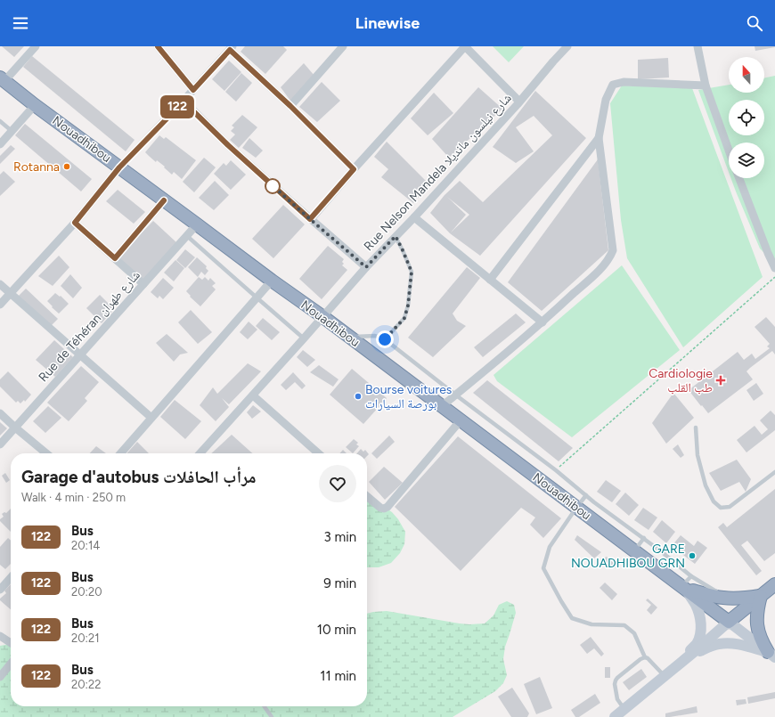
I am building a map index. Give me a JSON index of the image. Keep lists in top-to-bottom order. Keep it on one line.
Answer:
{"streets":{"highway":["Nouadhibou"],"street":["Rue Nelson Mandela شارع نيلسون مانديلا","Rue de Téhéran شارع طهران"]},"crossings":[["Nouadhibou","Rue Nelson Mandela شارع نيلسون مانديلا"],["Nouadhibou","Rue de Téhéran شارع طهران"]],"places":{"other":["Rotanna","Bourse voitures بورصة السيارات","GARE NOUADHIBOU GRN"],"health":["Cardiologie طب القلب"]},"lines":["bus line 122"],"north":"top","page":{"header":"Linewise","on_map":"122","heading":["Garage d'autobus مرأب الحافلات","Walk · 4 min · 250 m"],"list":[{"mark":"122","name":"Bus","note":"20:14","value":"3 min"},{"mark":"122","name":"Bus","note":"20:20","value":"9 min"},{"mark":"122","name":"Bus","note":"20:21","value":"10 min"},{"mark":"122","name":"Bus","note":"20:22","value":"11 min"}]}}
